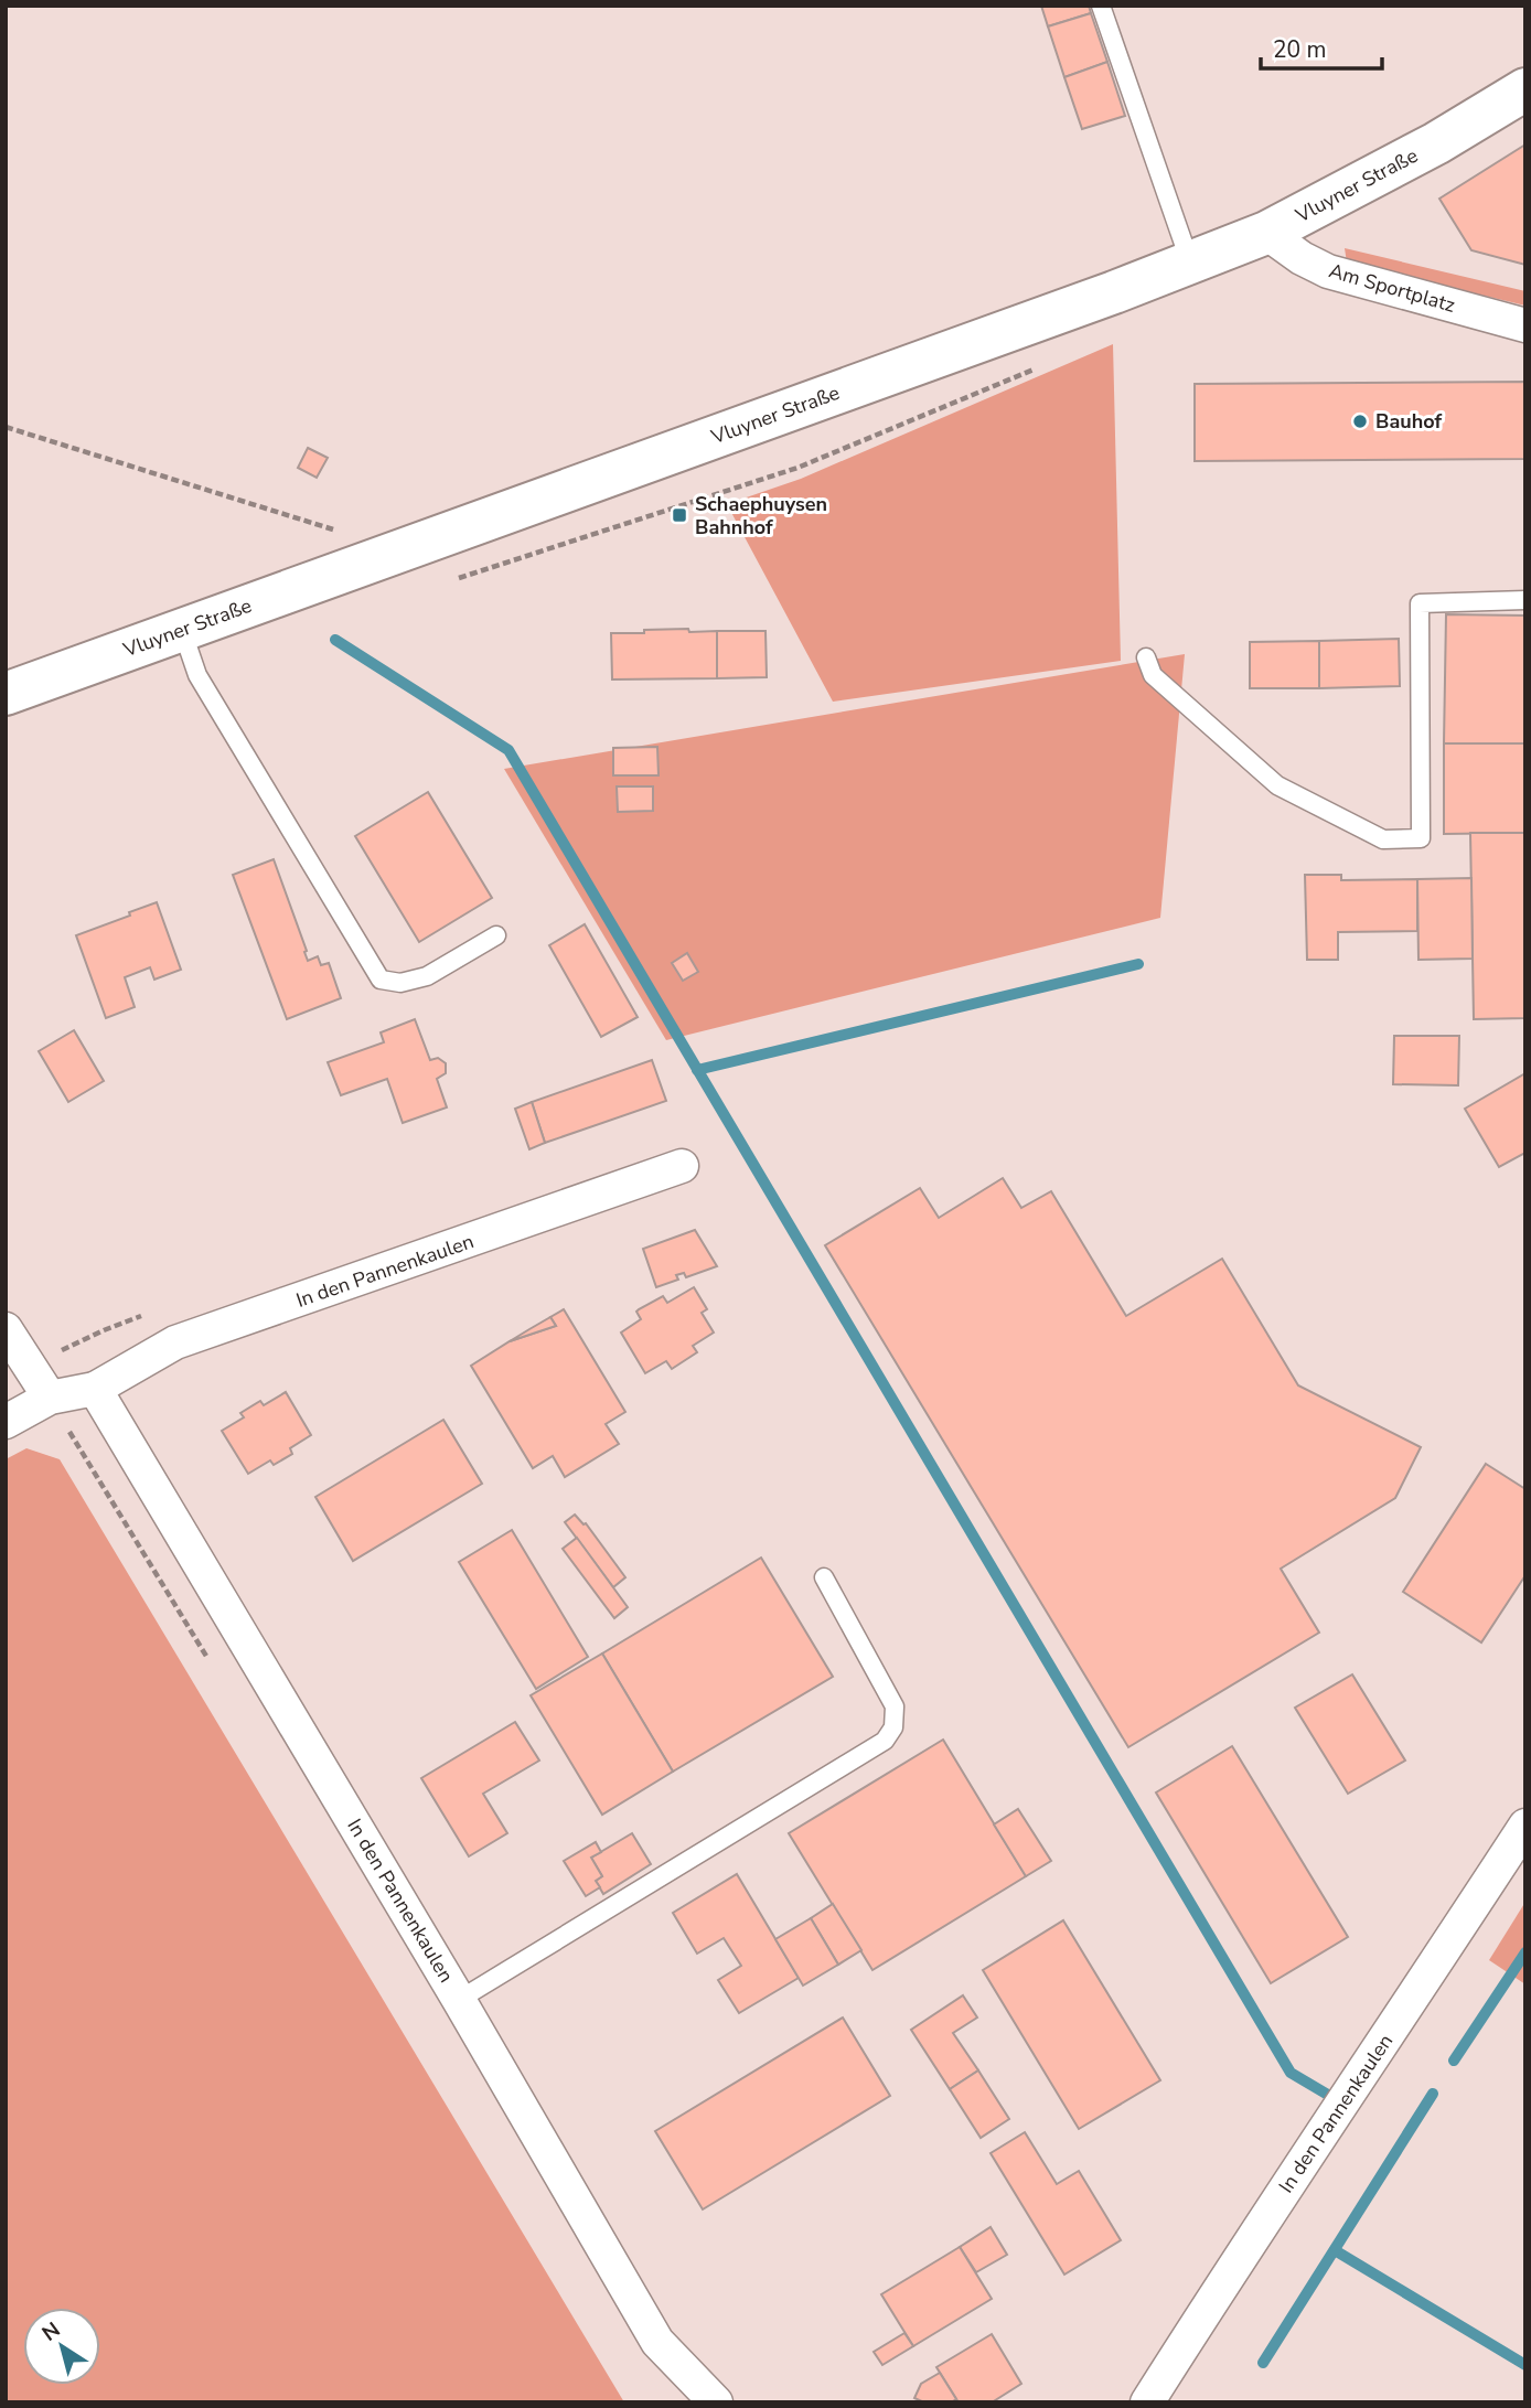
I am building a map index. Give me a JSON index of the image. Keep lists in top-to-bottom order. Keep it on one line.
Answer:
{"streets":{"main road":["Vluyner Straße"],"street":["Am Sportplatz","In den Pannenkaulen"]},"crossings":[["Vluyner Straße","Am Sportplatz"]],"places":{"other":["Bauhof"],"transit":["Schaephuysen Bahnhof"]},"scale_bar":"20 m","north":"top left"}
